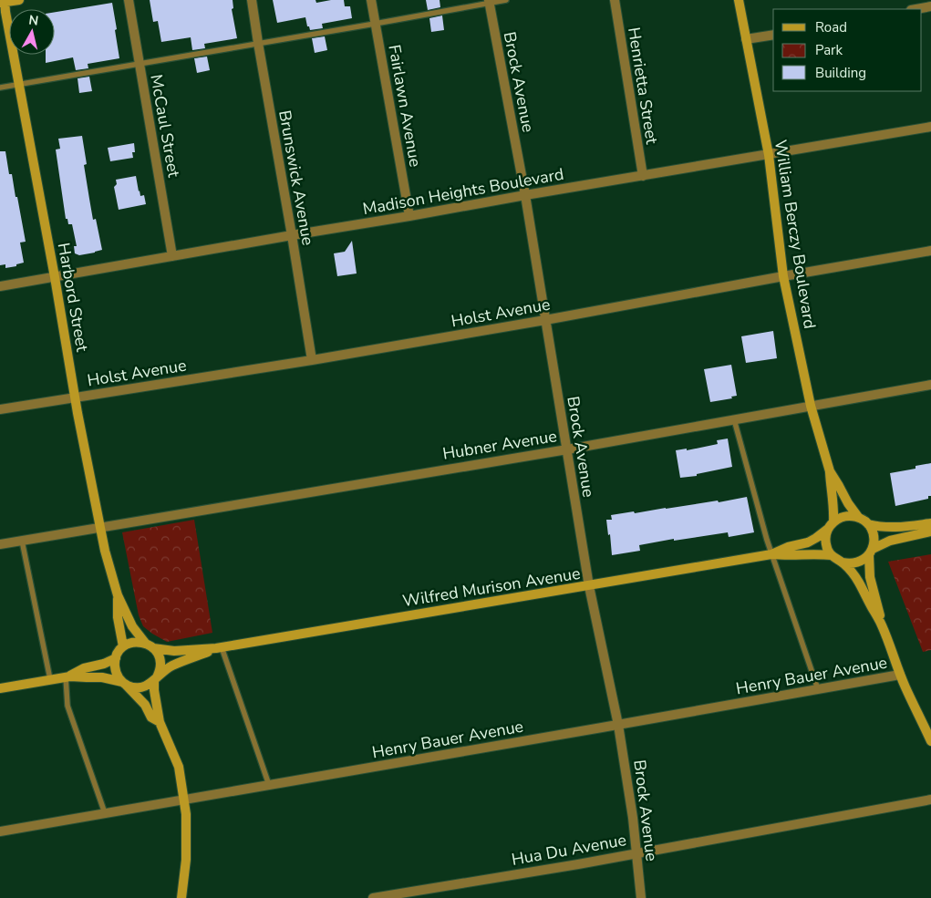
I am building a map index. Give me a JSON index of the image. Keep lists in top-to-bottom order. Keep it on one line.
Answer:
{"streets":{"street":["Brock Avenue","Henrietta Street","Fairlawn Avenue","McCaul Street","Brunswick Avenue","Madison Heights Boulevard","William Berczy Boulevard","Harbord Street","Holst Avenue","Hubner Avenue","Wilfred Murison Avenue","Henry Bauer Avenue","Hua Du Avenue"]},"crossings":[["Brock Avenue","Madison Heights Boulevard"],["Brock Avenue","Holst Avenue"],["Brock Avenue","Hubner Avenue"],["Brock Avenue","Wilfred Murison Avenue"],["Brock Avenue","Henry Bauer Avenue"],["Brock Avenue","Hua Du Avenue"],["Henrietta Street","Madison Heights Boulevard"],["Fairlawn Avenue","Madison Heights Boulevard"],["McCaul Street","Madison Heights Boulevard"],["Brunswick Avenue","Madison Heights Boulevard"],["Brunswick Avenue","Holst Avenue"],["Madison Heights Boulevard","William Berczy Boulevard"],["Madison Heights Boulevard","Harbord Street"],["William Berczy Boulevard","Holst Avenue"],["William Berczy Boulevard","Hubner Avenue"],["William Berczy Boulevard","Wilfred Murison Avenue"],["Harbord Street","Holst Avenue"],["Harbord Street","Hubner Avenue"],["Harbord Street","Wilfred Murison Avenue"]],"legend":["Road","Park","Building"],"north":"top"}
